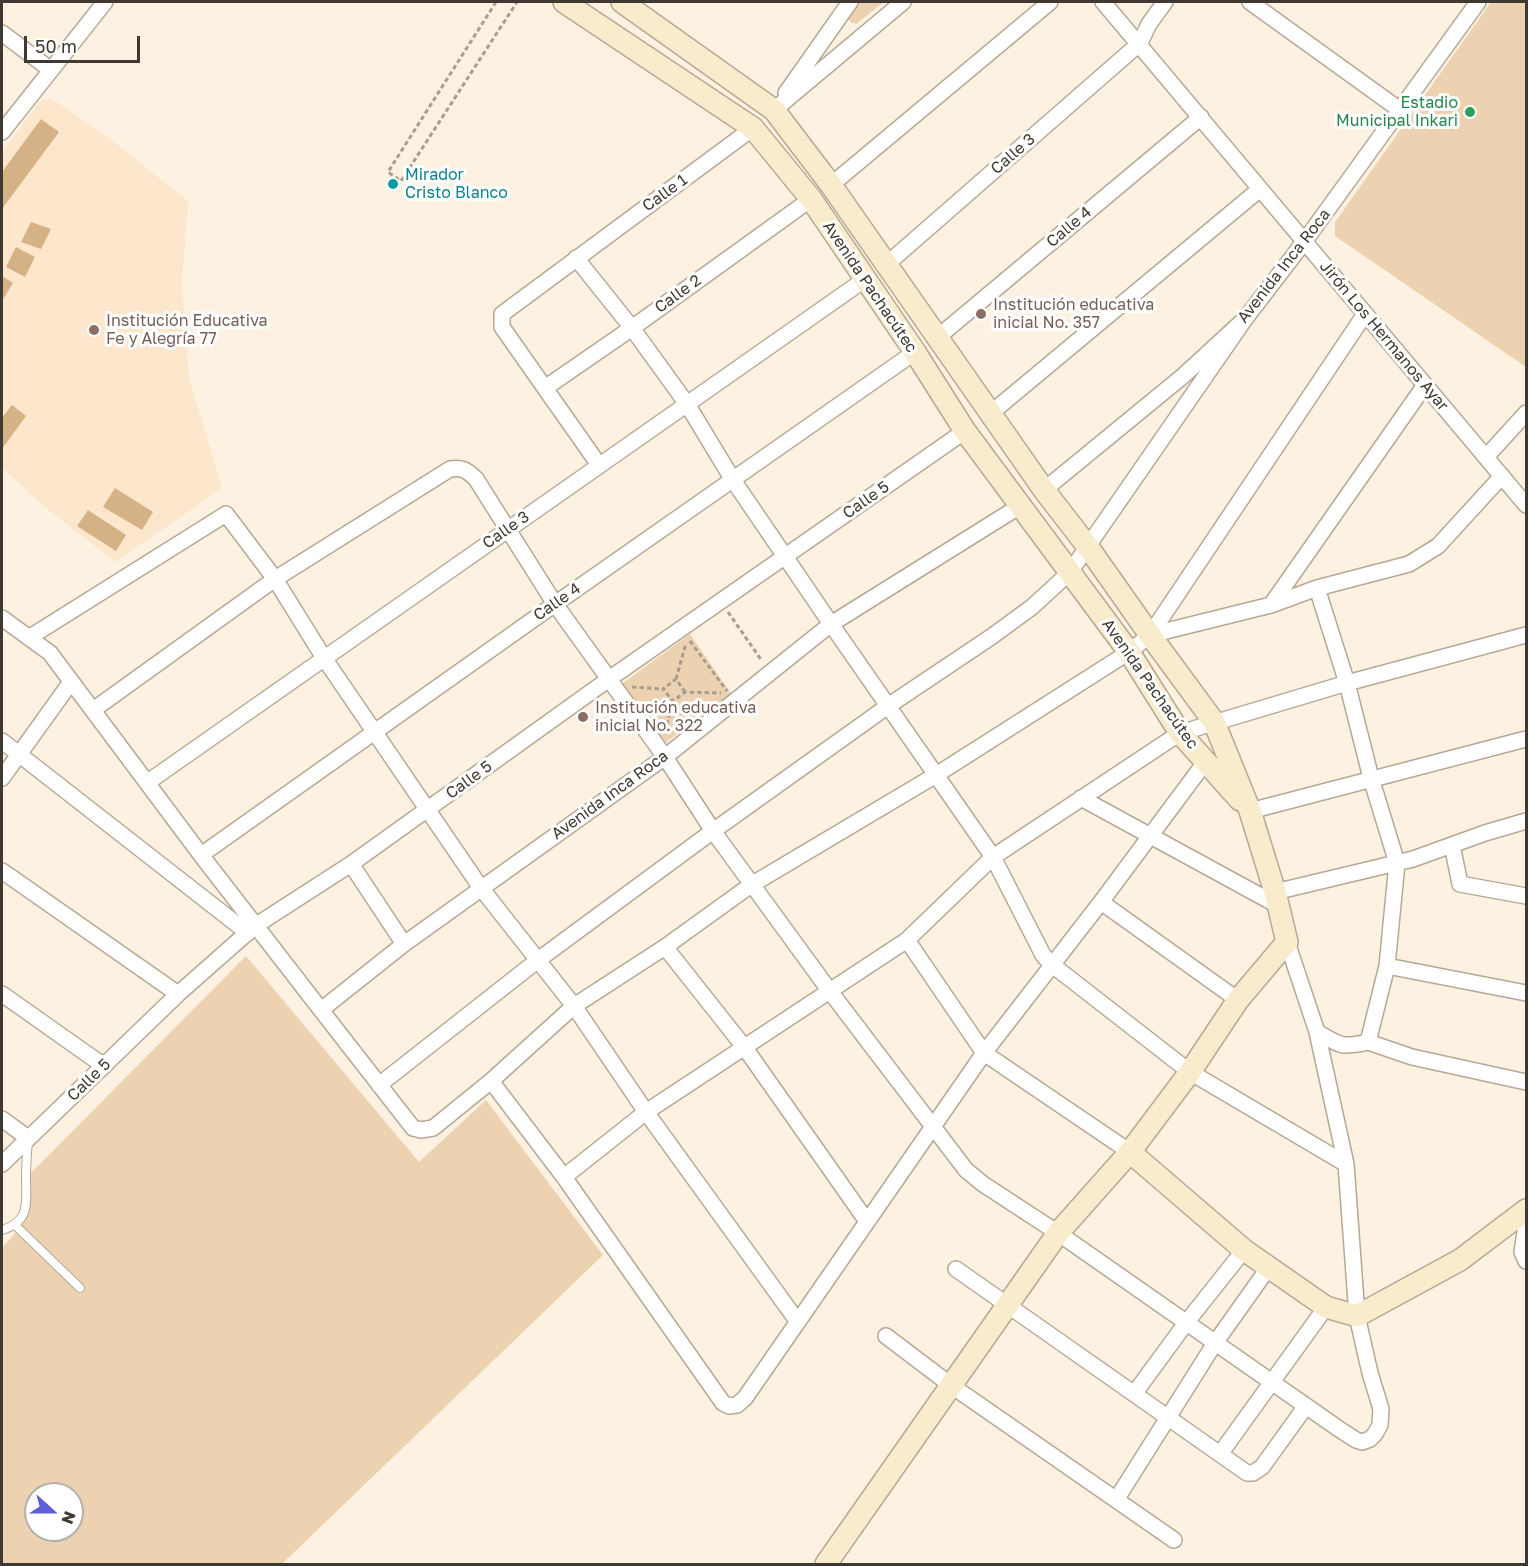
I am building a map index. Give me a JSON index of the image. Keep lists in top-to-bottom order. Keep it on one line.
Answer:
{"streets":{"street":["Calle 3","Calle 1","Calle 4","Avenida Inca Roca","Avenida Pachacútec","Calle 2","Jirón Los Hermanos Ayar","Calle 5"]},"crossings":[["Calle 3","Avenida Pachacútec"],["Calle 3","Jirón Los Hermanos Ayar"],["Calle 1","Avenida Pachacútec"],["Calle 1","Calle 2"],["Calle 4","Avenida Pachacútec"],["Calle 4","Jirón Los Hermanos Ayar"],["Avenida Inca Roca","Avenida Pachacútec"],["Avenida Inca Roca","Jirón Los Hermanos Ayar"],["Avenida Pachacútec","Calle 2"],["Avenida Pachacútec","Calle 5"]],"places":["Estadio Municipal Inkari","Mirador Cristo Blanco","Institución educativa inicial No. 357","Institución Educativa Fe y Alegría 77","Institución educativa inicial No. 322"],"scale_bar":"50 m","north":"right"}
